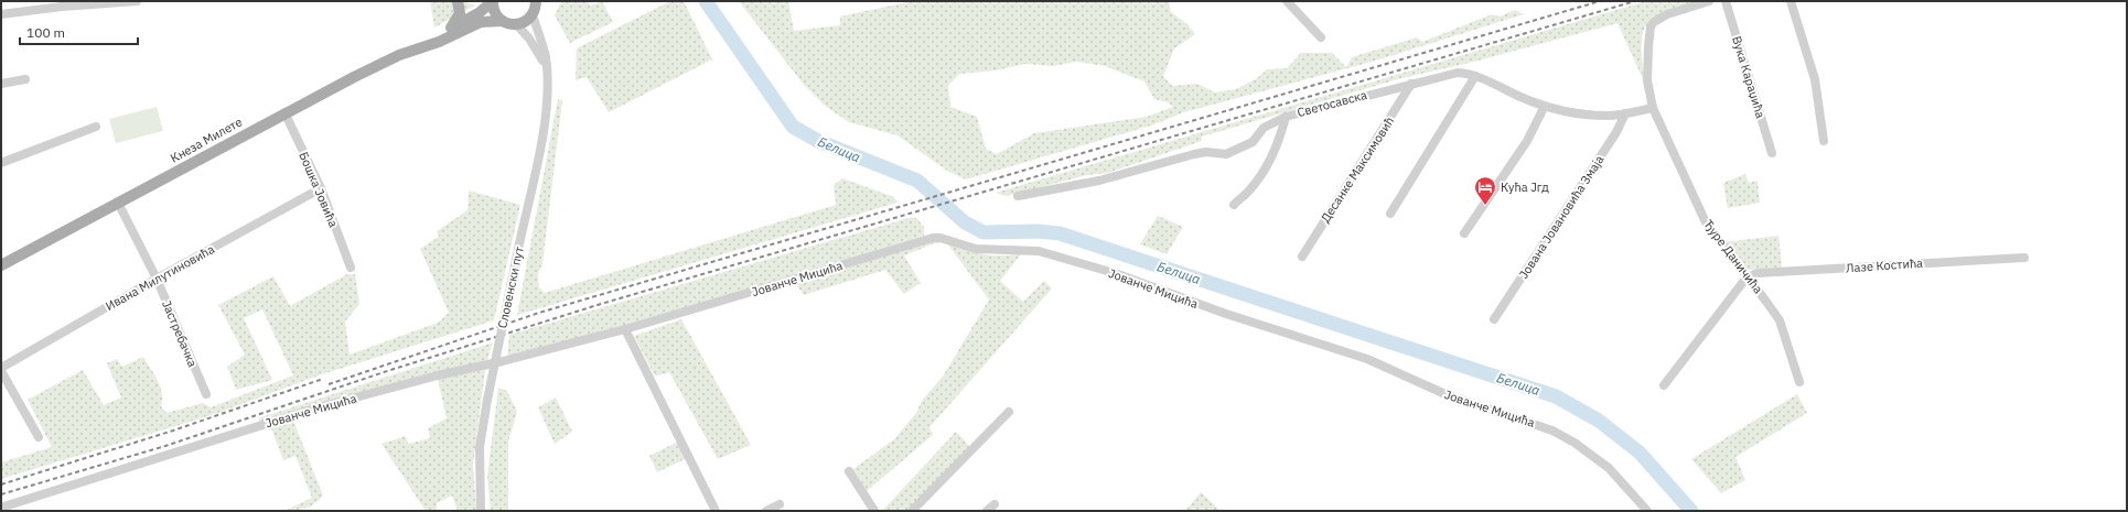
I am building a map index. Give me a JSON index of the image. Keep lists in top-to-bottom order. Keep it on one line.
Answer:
{"streets":{"main road":["Кнеза Милете"],"street":["Вука Караџића","Светосавска","Десанке Максимовић","Бошка Јовића","Јована Јовановића Змаја","Ђуре Даничића","Лазе Костића","Ивана Милутиновића","Јованче Мицића","Словенски пут","Јастребачка"]},"crossings":[["Светосавска","Десанке Максимовић"],["Светосавска","Јована Јовановића Змаја"],["Светосавска","Ђуре Даничића"],["Кнеза Милете","Бошка Јовића"],["Кнеза Милете","Јастребачка"],["Бошка Јовића","Ивана Милутиновића"],["Ђуре Даничића","Лазе Костића"],["Ивана Милутиновића","Јастребачка"]],"water":["Белица"],"places":{"hotel":["Кућа Јгд"]},"scale_bar":"100 m"}
